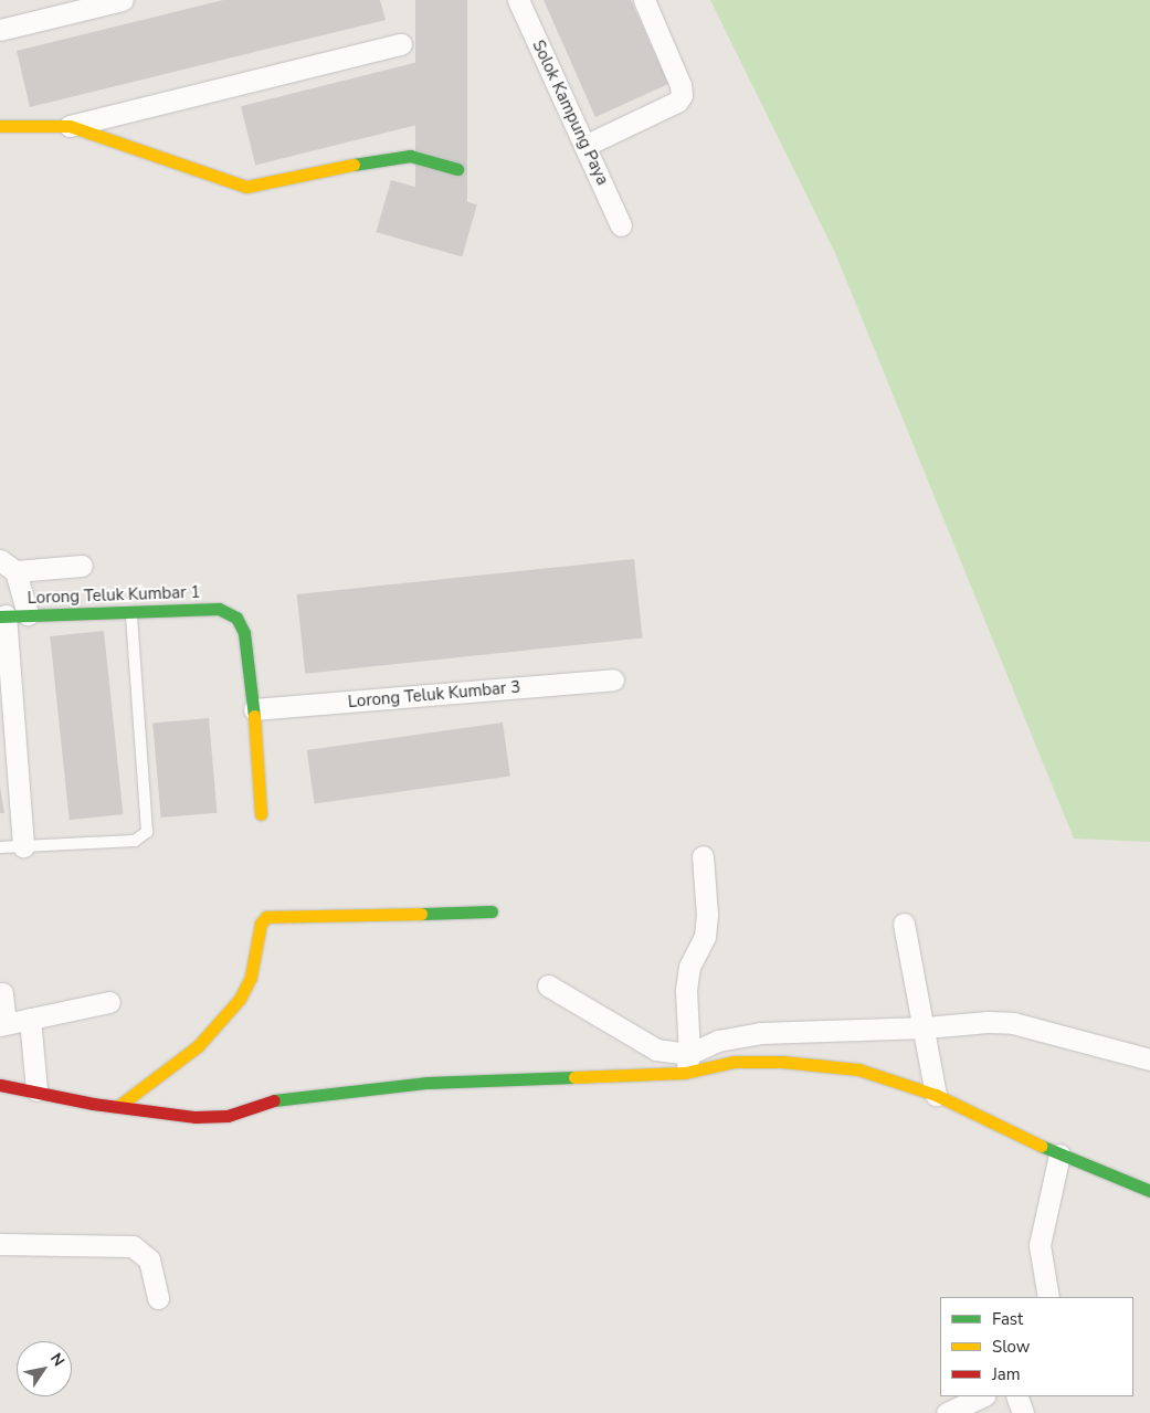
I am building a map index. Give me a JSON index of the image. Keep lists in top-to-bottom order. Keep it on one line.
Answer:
{"streets":{"street":["Solok Kampung Paya","Lorong Teluk Kumbar 1","Lorong Teluk Kumbar 3"]},"crossings":[["Lorong Teluk Kumbar 1","Lorong Teluk Kumbar 3"]],"legend":["Fast","Slow","Jam"],"north":"top right"}
